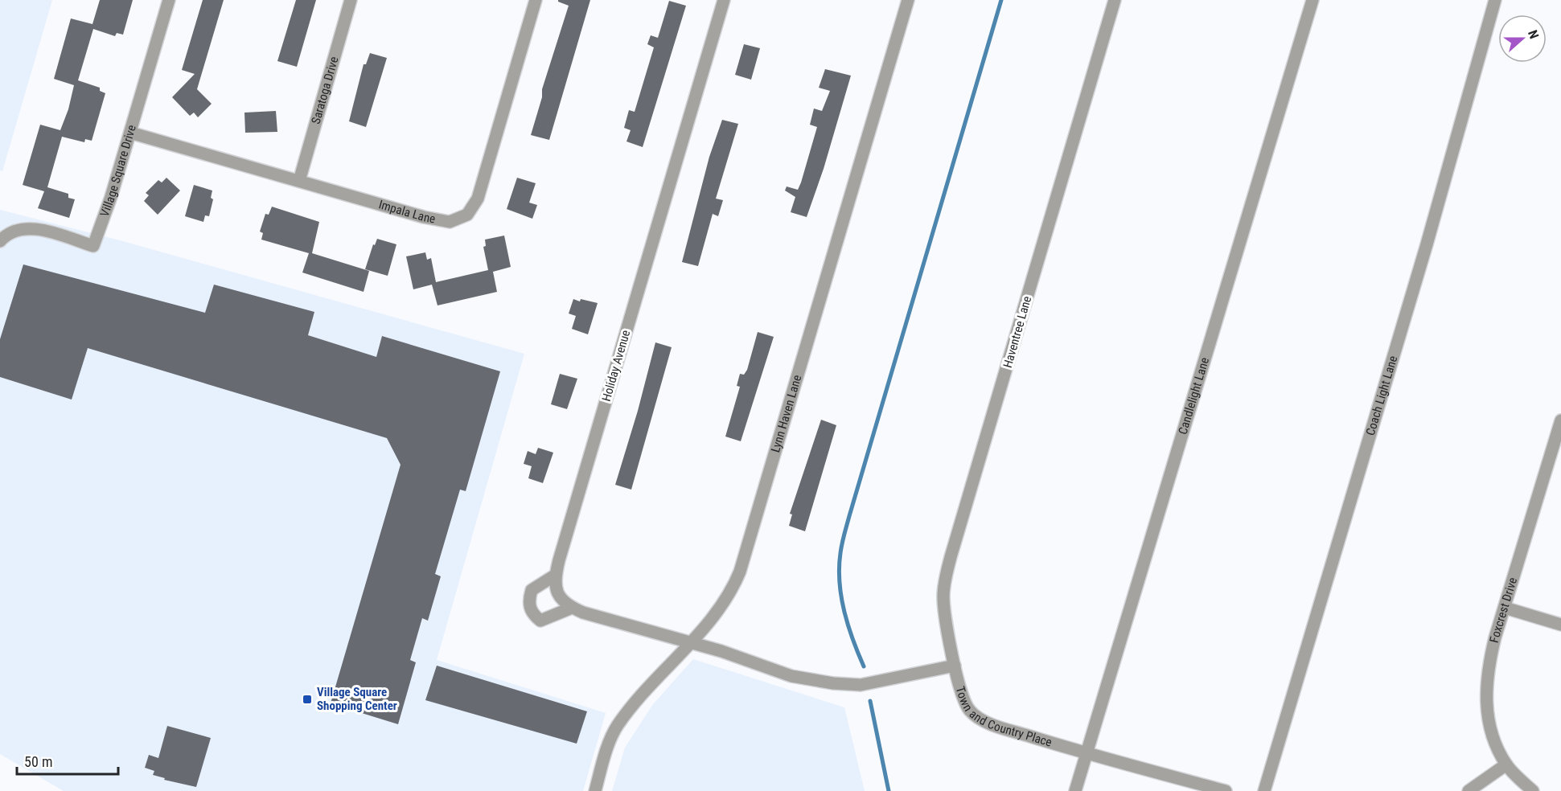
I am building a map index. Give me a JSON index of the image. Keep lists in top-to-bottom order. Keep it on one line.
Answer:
{"streets":{"street":["Saratoga Drive","Village Square Drive","Impala Lane","Haventree Lane","Holiday Avenue","Candlelight Lane","Coach Light Lane","Lynn Haven Lane","Foxcrest Drive","Town and Country Place"]},"crossings":[["Saratoga Drive","Impala Lane"],["Village Square Drive","Impala Lane"],["Haventree Lane","Town and Country Place"],["Holiday Avenue","Lynn Haven Lane"],["Holiday Avenue","Town and Country Place"],["Candlelight Lane","Town and Country Place"],["Lynn Haven Lane","Town and Country Place"]],"places":{"transit":["Village Square Shopping Center"]},"scale_bar":"50 m","north":"right"}
